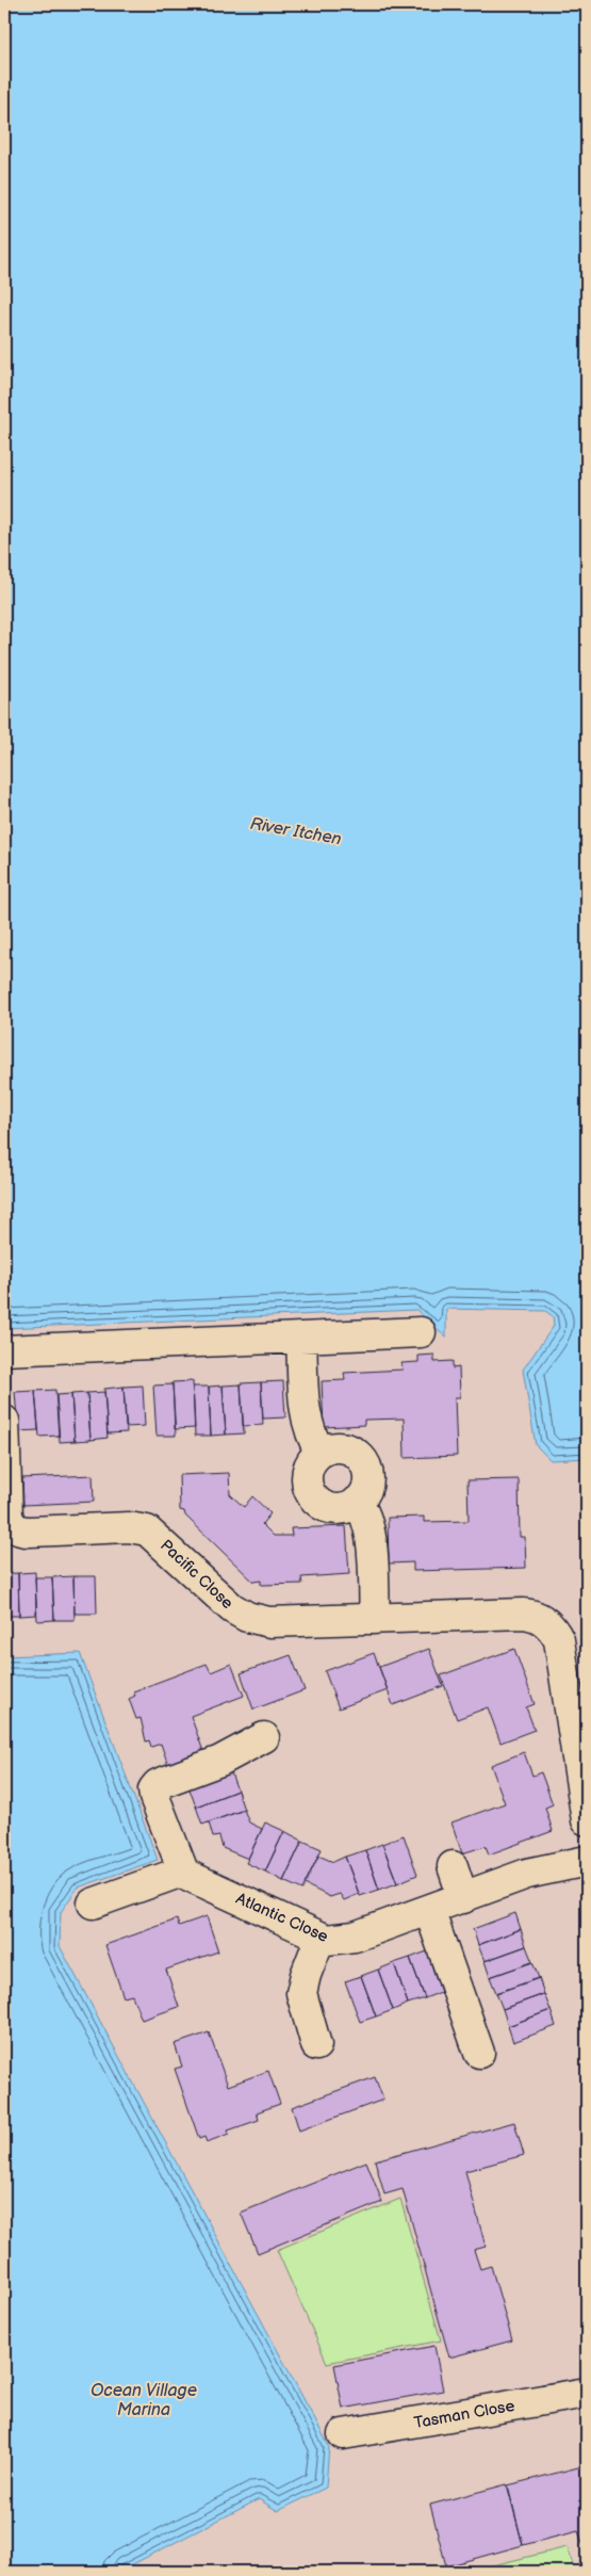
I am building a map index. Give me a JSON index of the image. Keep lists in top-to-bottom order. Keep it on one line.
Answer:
{"streets":{"street":["Pacific Close","Atlantic Close","Tasman Close"]},"water":["River Itchen","Ocean Village Marina"]}
